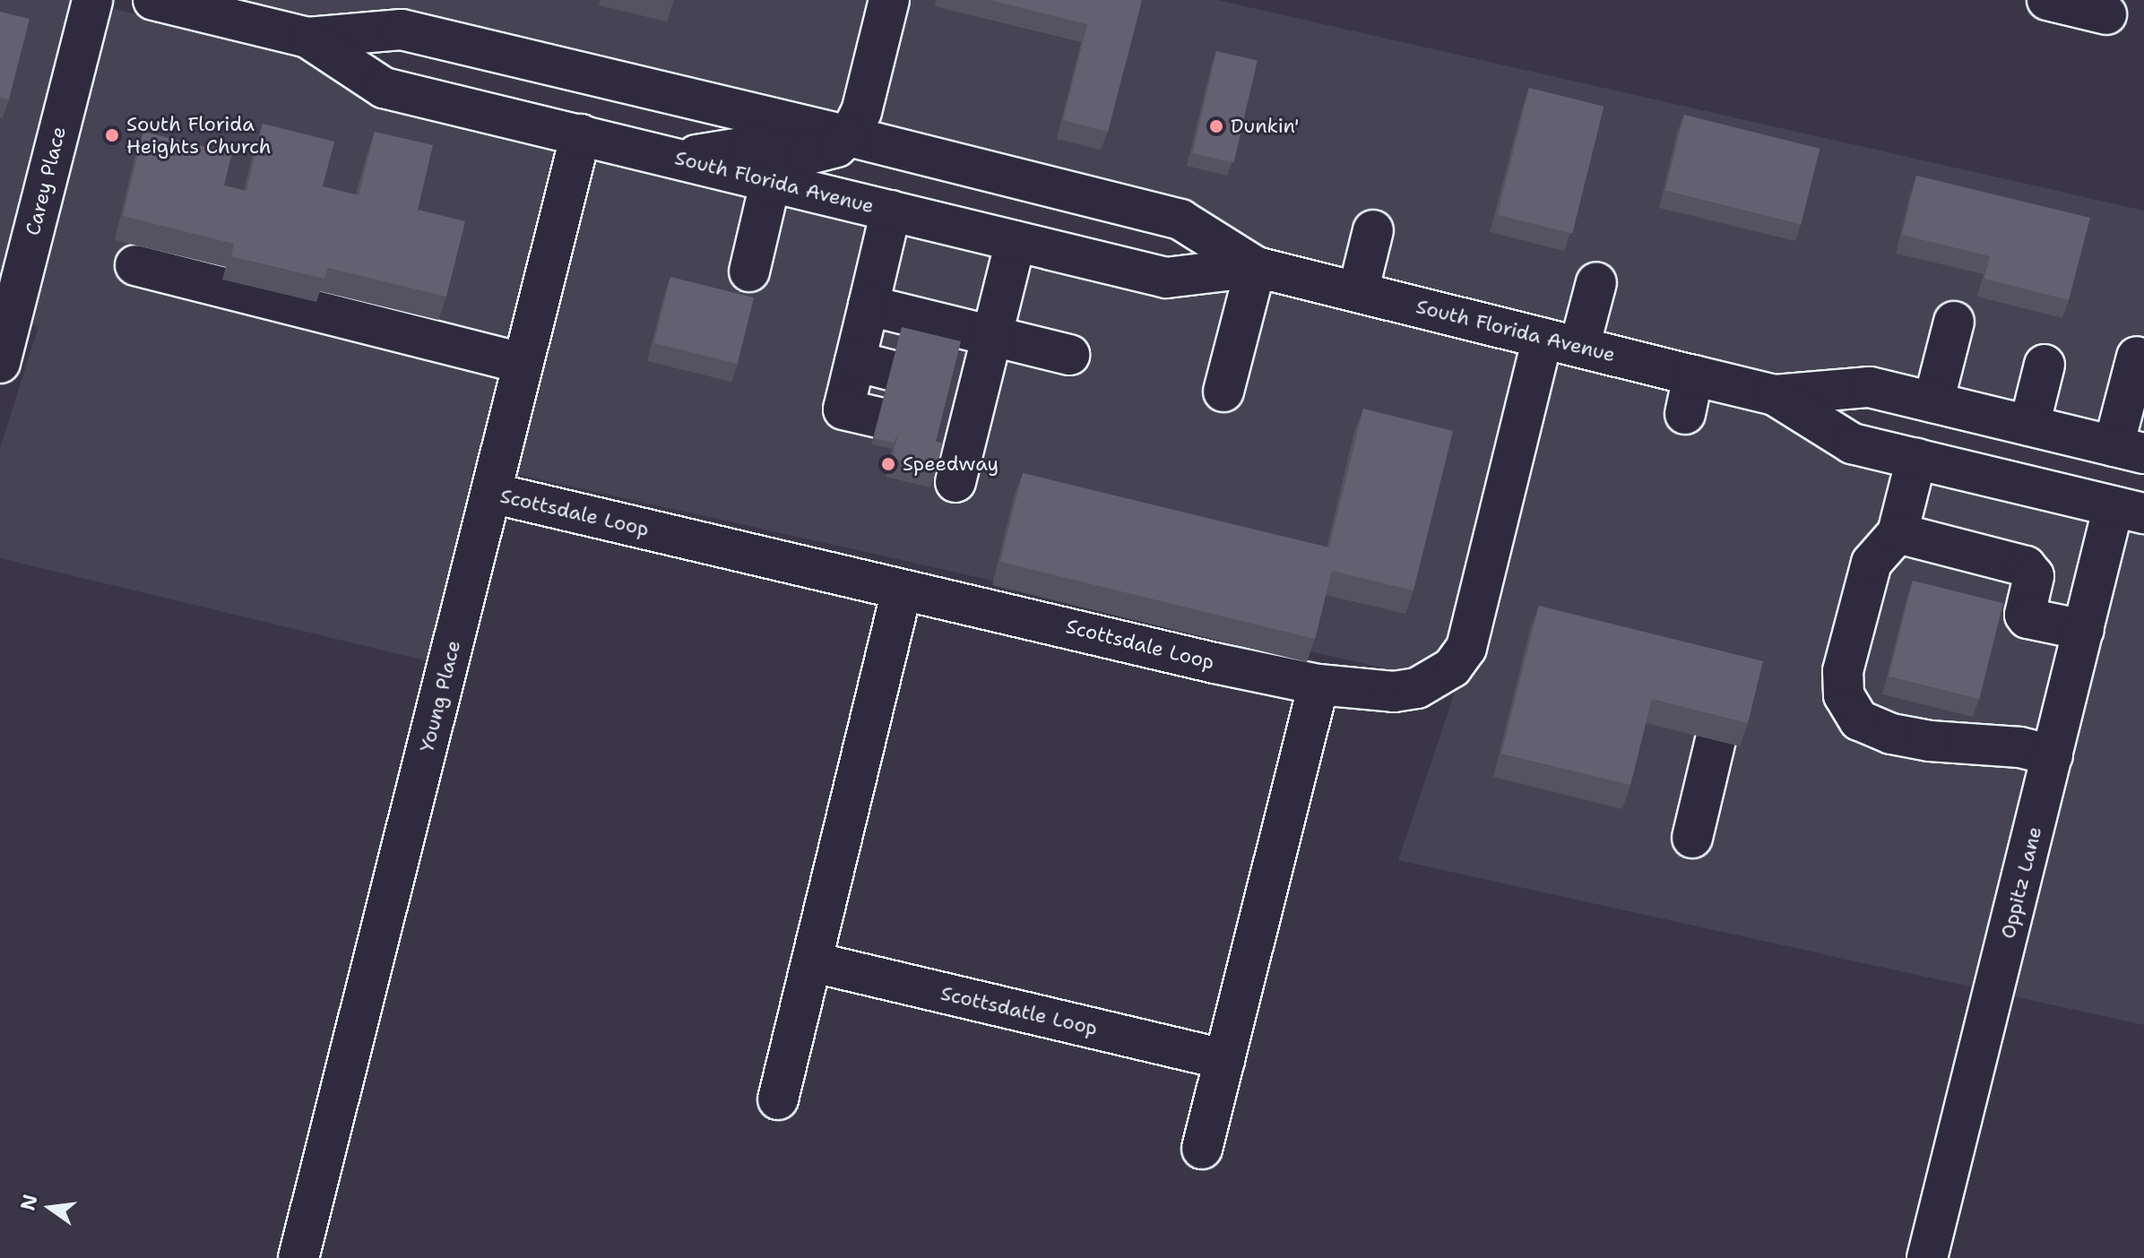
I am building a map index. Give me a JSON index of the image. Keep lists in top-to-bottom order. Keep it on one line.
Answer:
{"streets":{"street":["Carey Place","South Florida Avenue","Scottsdale Loop","Young Place","Oppitz Lane","Scottsdatle Loop"]},"crossings":[["South Florida Avenue","Scottsdale Loop"],["South Florida Avenue","Young Place"],["South Florida Avenue","Oppitz Lane"],["Scottsdale Loop","Young Place"]],"places":["Dunkin'","South Florida Heights Church","Speedway"],"north":"left"}
